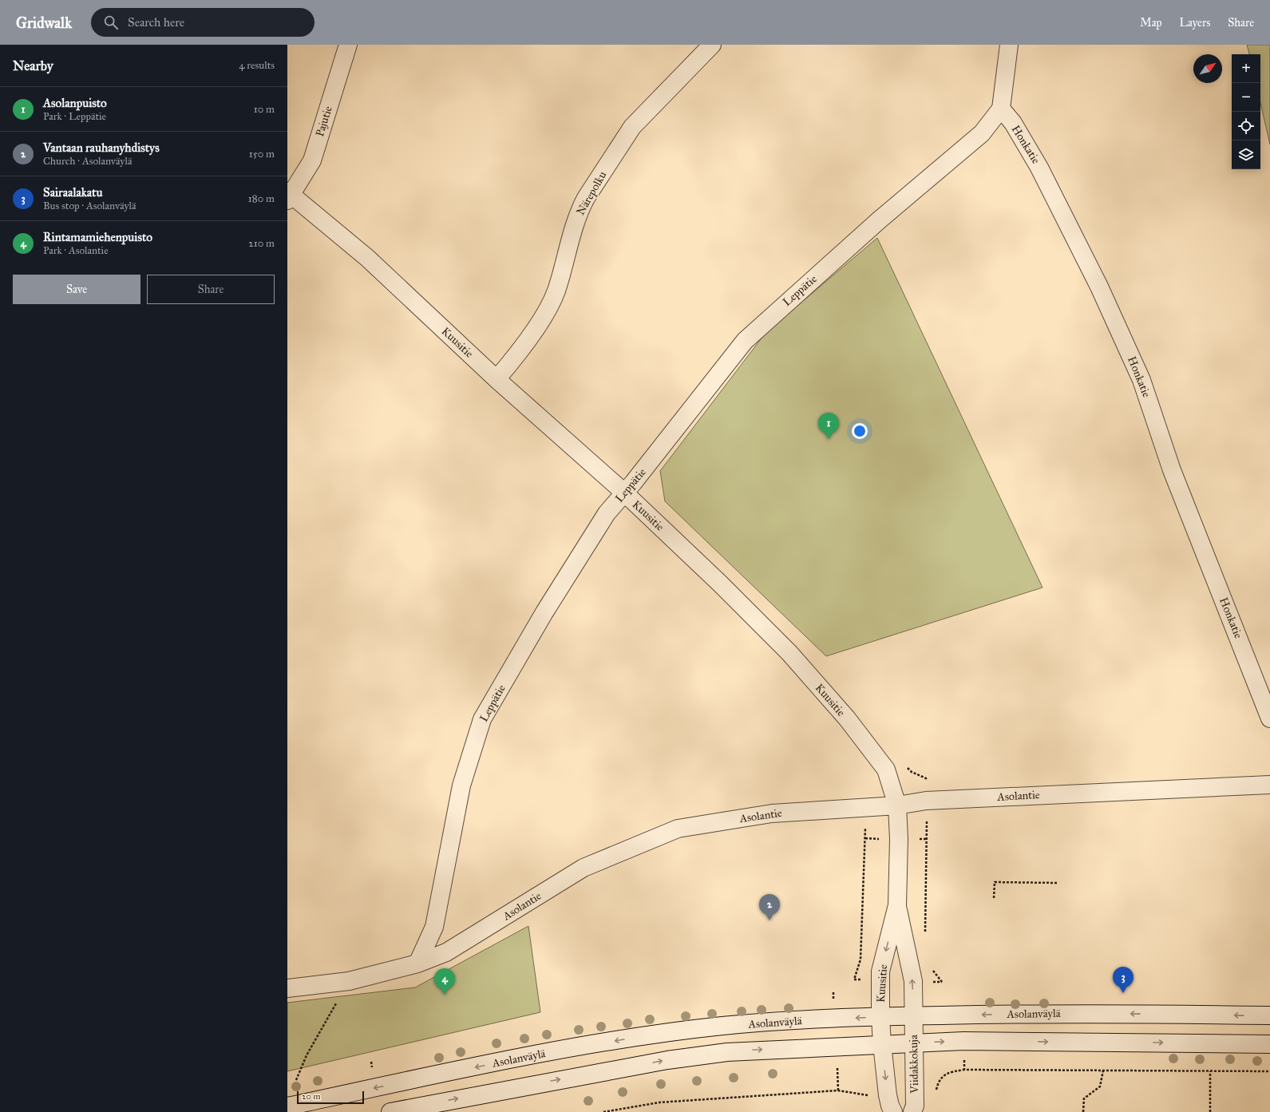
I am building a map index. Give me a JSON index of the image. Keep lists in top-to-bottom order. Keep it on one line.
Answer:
{"streets":{"street":["Pajutie","Honkatie","Närepolku","Leppätie","Kuusitie","Asolantie","Asolanväylä","Viidakkokuja"]},"crossings":[["Pajutie","Kuusitie"],["Honkatie","Leppätie"],["Närepolku","Kuusitie"],["Leppätie","Kuusitie"],["Leppätie","Asolantie"],["Kuusitie","Asolantie"],["Kuusitie","Asolanväylä"],["Kuusitie","Viidakkokuja"],["Asolanväylä","Viidakkokuja"]],"scale_bar":"20 m","north":"top right","page":{"header":"Gridwalk","search":"Search here","nav":["Map","Layers","Share"],"heading":["Nearby","4 results"],"map_buttons":["+","−"],"list":[{"mark":"1","name":"Asolanpuisto","note":"Park · Leppätie","value":"10 m"},{"mark":"2","name":"Vantaan rauhanyhdistys","note":"Church · Asolanväylä","value":"150 m"},{"mark":"3","name":"Sairaalakatu","note":"Bus stop · Asolanväylä","value":"180 m"},{"mark":"4","name":"Rintamamiehenpuisto","note":"Park · Asolantie","value":"210 m"}],"buttons":["Save","Share"],"pins":["1","2","3","4"],"scale":"20 m"}}
